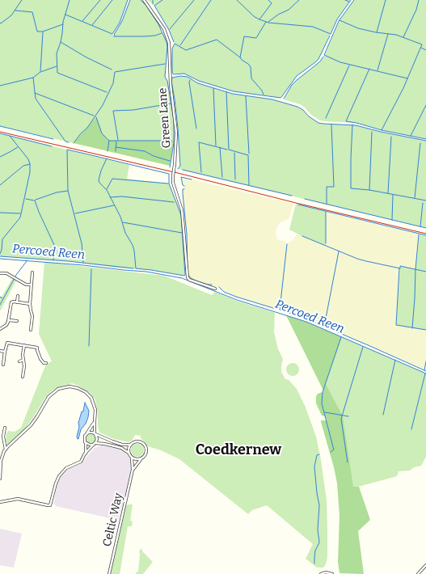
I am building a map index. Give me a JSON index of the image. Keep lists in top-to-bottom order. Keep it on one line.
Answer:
{"streets":{"street":["Green Lane","Celtic Way"]},"districts":["Coedkernew"],"water":["Percoed Reen"]}
